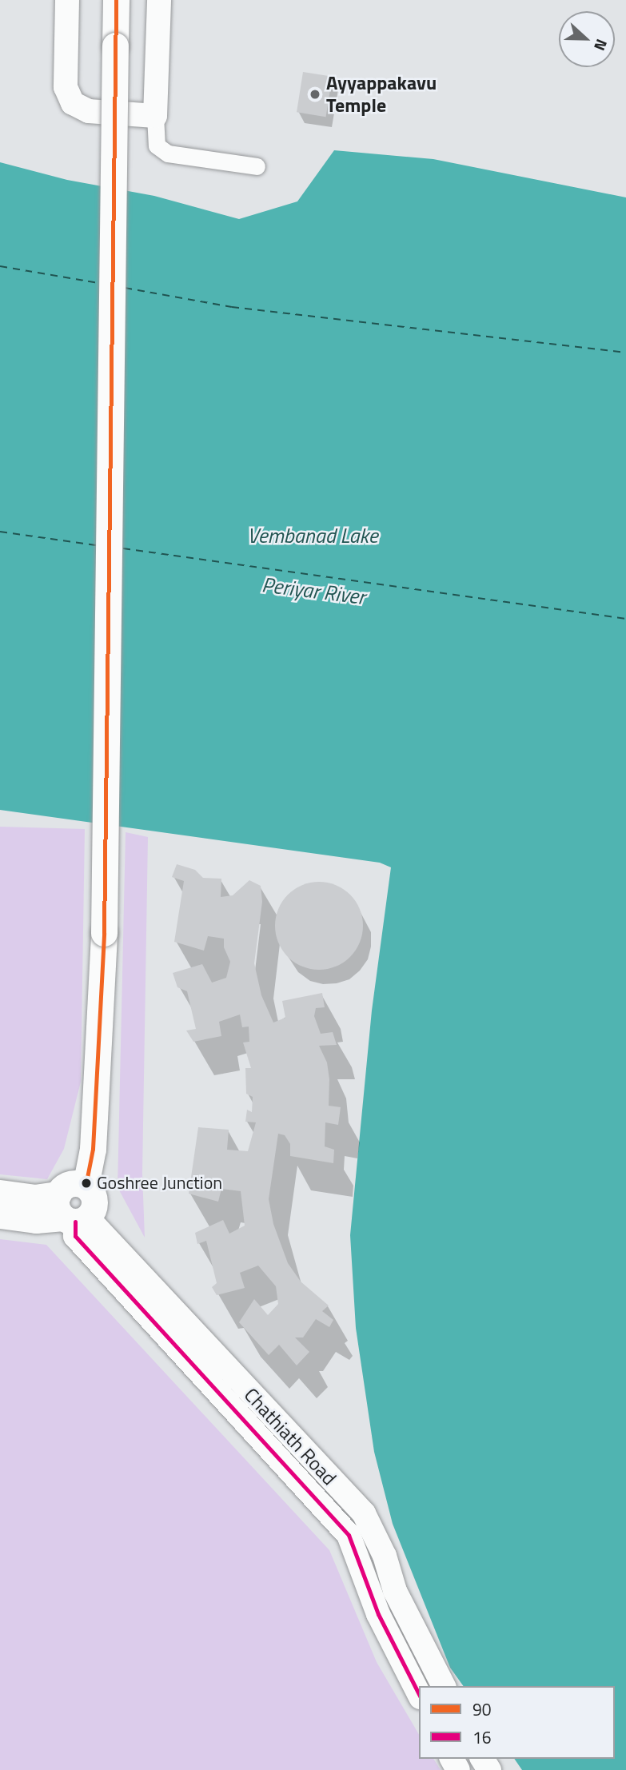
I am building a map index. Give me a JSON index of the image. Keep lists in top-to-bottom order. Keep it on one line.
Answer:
{"streets":{"main road":["Chathiath Road"]},"water":["Vembanad Lake","Periyar River"],"places":["Ayyappakavu Temple","Goshree Junction"],"lines":["transit line 90","transit line 16"],"legend":["90","16"],"north":"right"}
